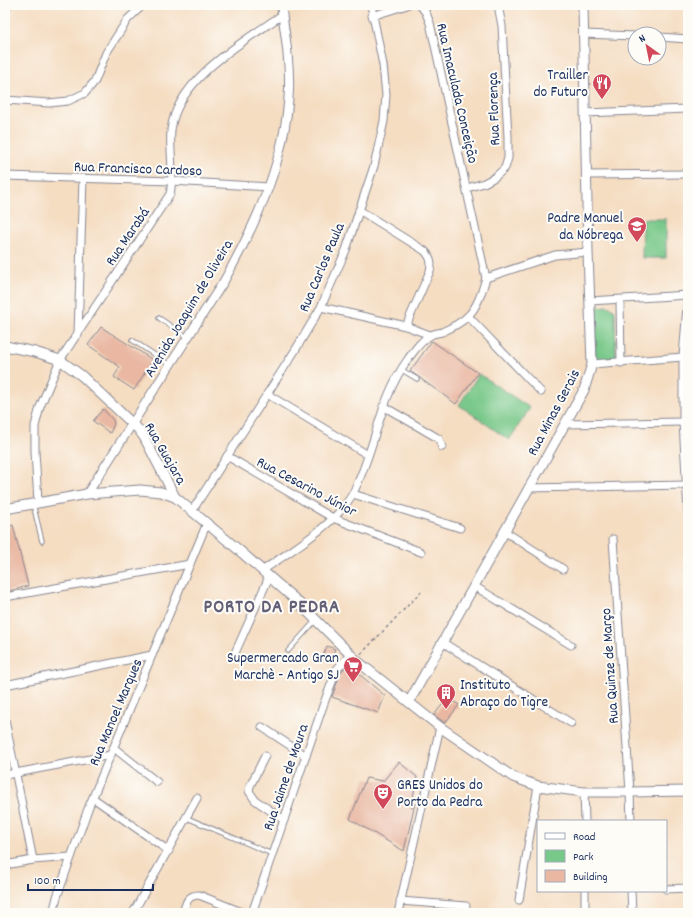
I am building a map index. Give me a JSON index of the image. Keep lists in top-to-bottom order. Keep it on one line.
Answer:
{"streets":{"main road":["Rua Minas Gerais","Rua Guajara"],"street":["Rua Imaculada Conceição","Rua Florença","Rua Francisco Cardoso","Rua Marabá","Rua Carlos Paula","Avenida Joaquim de Oliveira","Rua Cesarino Júnior","Rua Quinze de Março","Rua Manoel Marques","Rua Jaime de Moura"]},"crossings":[["Rua Imaculada Conceição","Rua Florença"],["Rua Francisco Cardoso","Rua Marabá"],["Rua Francisco Cardoso","Avenida Joaquim de Oliveira"],["Rua Marabá","Avenida Joaquim de Oliveira"],["Rua Marabá","Rua Guajara"],["Rua Carlos Paula","Rua Cesarino Júnior"],["Avenida Joaquim de Oliveira","Rua Guajara"]],"districts":["PORTO DA PEDRA"],"places":{"restaurant":["Trailler do Futuro"],"school or university":["Padre Manuel da Nóbrega"],"supermarket":["Supermercado Gran Marchè - Antigo SJ"],"building":["Instituto Abraço do Tigre"],"theatre":["GRES Unidos do Porto da Pedra"]},"legend":["Road","Park","Building"],"scale_bar":"100 m","north":"top left"}
